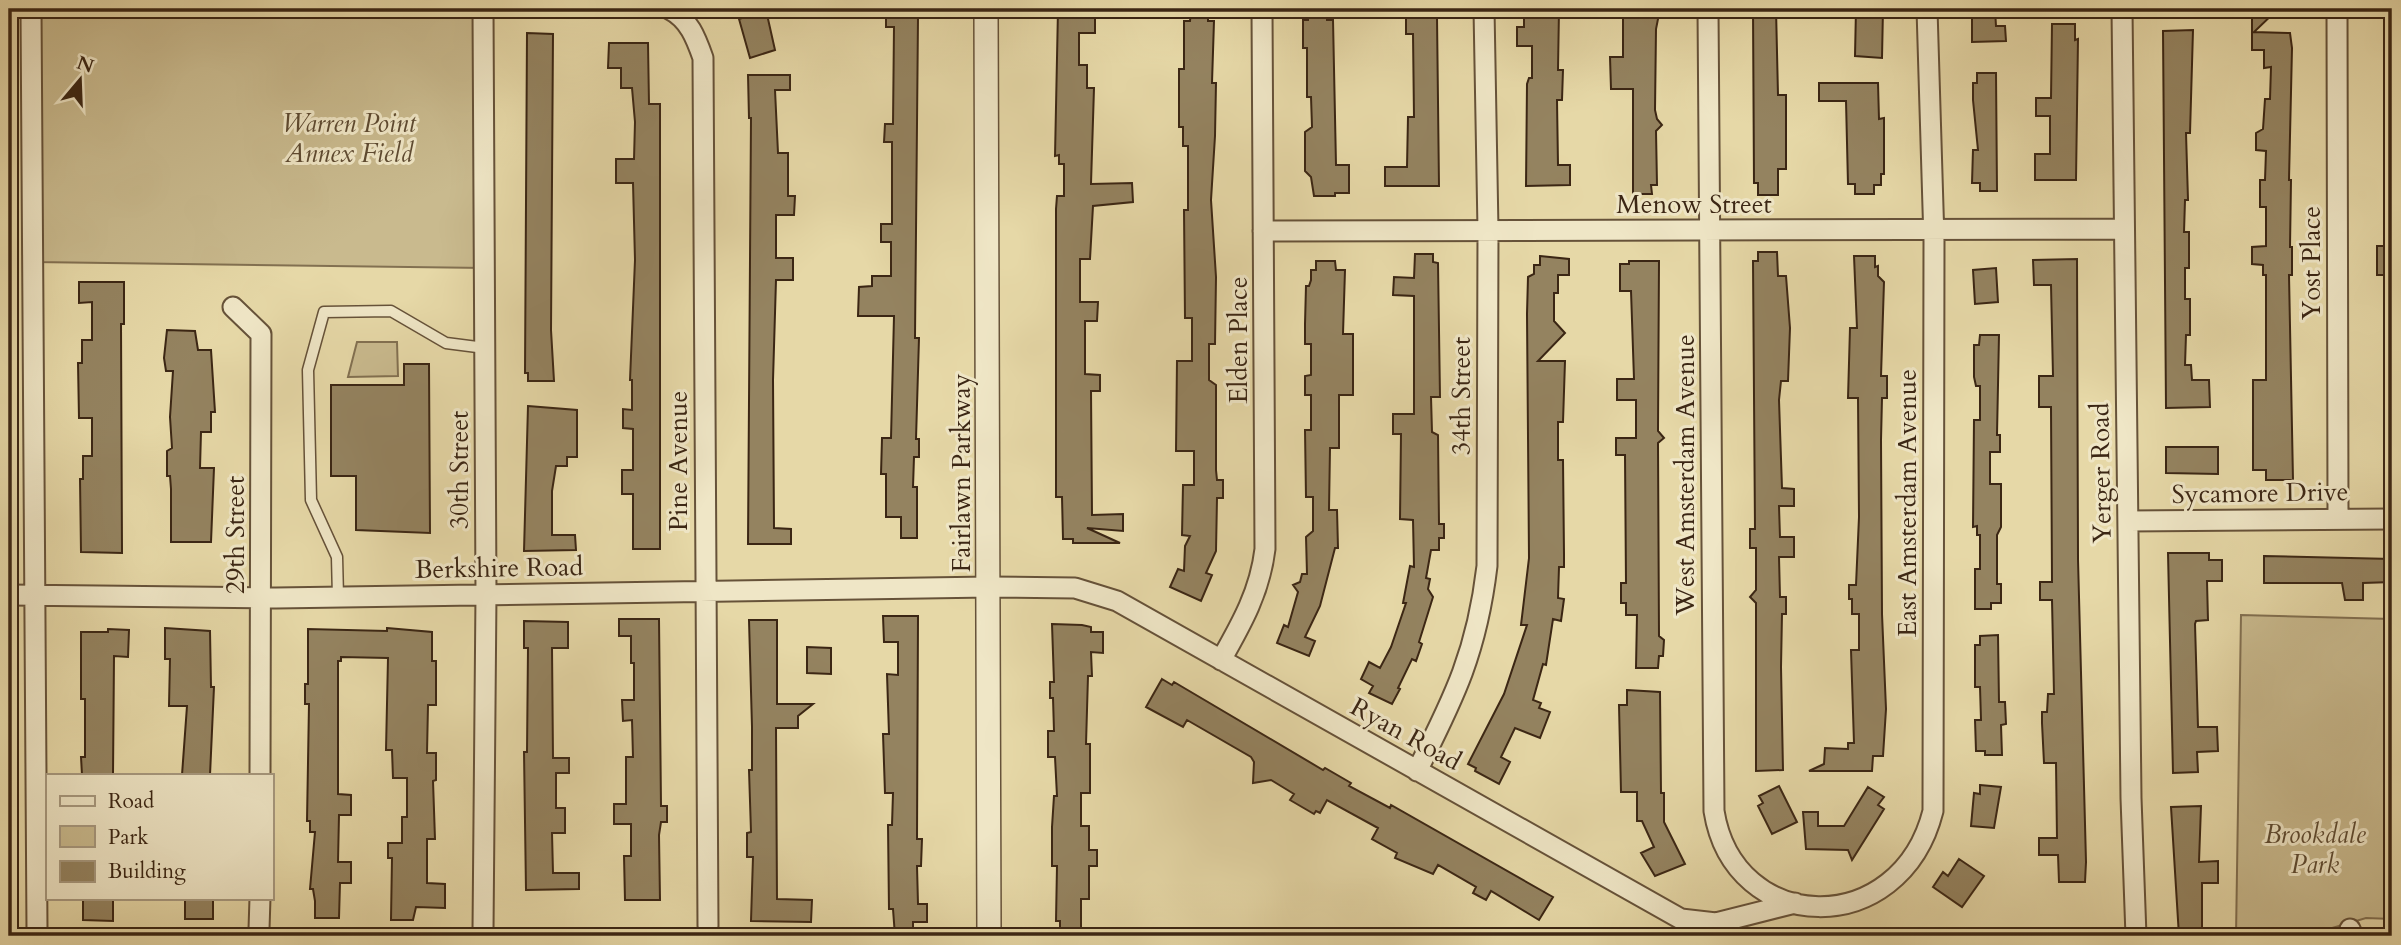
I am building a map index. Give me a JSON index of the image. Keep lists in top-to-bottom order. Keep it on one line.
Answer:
{"streets":{"street":["Menow Street","Yost Place","Elden Place","34th Street","Pine Avenue","30th Street","Fairlawn Parkway","Yerger Road","West Amsterdam Avenue","Sycamore Drive","East Amsterdam Avenue","29th Street","Berkshire Road","Ryan Road"]},"crossings":[["Menow Street","Elden Place"],["Menow Street","34th Street"],["Menow Street","Yerger Road"],["Menow Street","West Amsterdam Avenue"],["Menow Street","East Amsterdam Avenue"],["Yost Place","Sycamore Drive"],["Elden Place","Ryan Road"],["34th Street","Ryan Road"],["Pine Avenue","Berkshire Road"],["30th Street","Berkshire Road"],["Fairlawn Parkway","Berkshire Road"],["Fairlawn Parkway","Ryan Road"],["Yerger Road","Sycamore Drive"],["West Amsterdam Avenue","East Amsterdam Avenue"],["West Amsterdam Avenue","Ryan Road"],["East Amsterdam Avenue","Ryan Road"],["29th Street","Berkshire Road"],["Berkshire Road","Ryan Road"]],"parks":["Warren Point Annex Field","Brookdale Park"],"legend":["Road","Park","Building"],"north":"top"}
